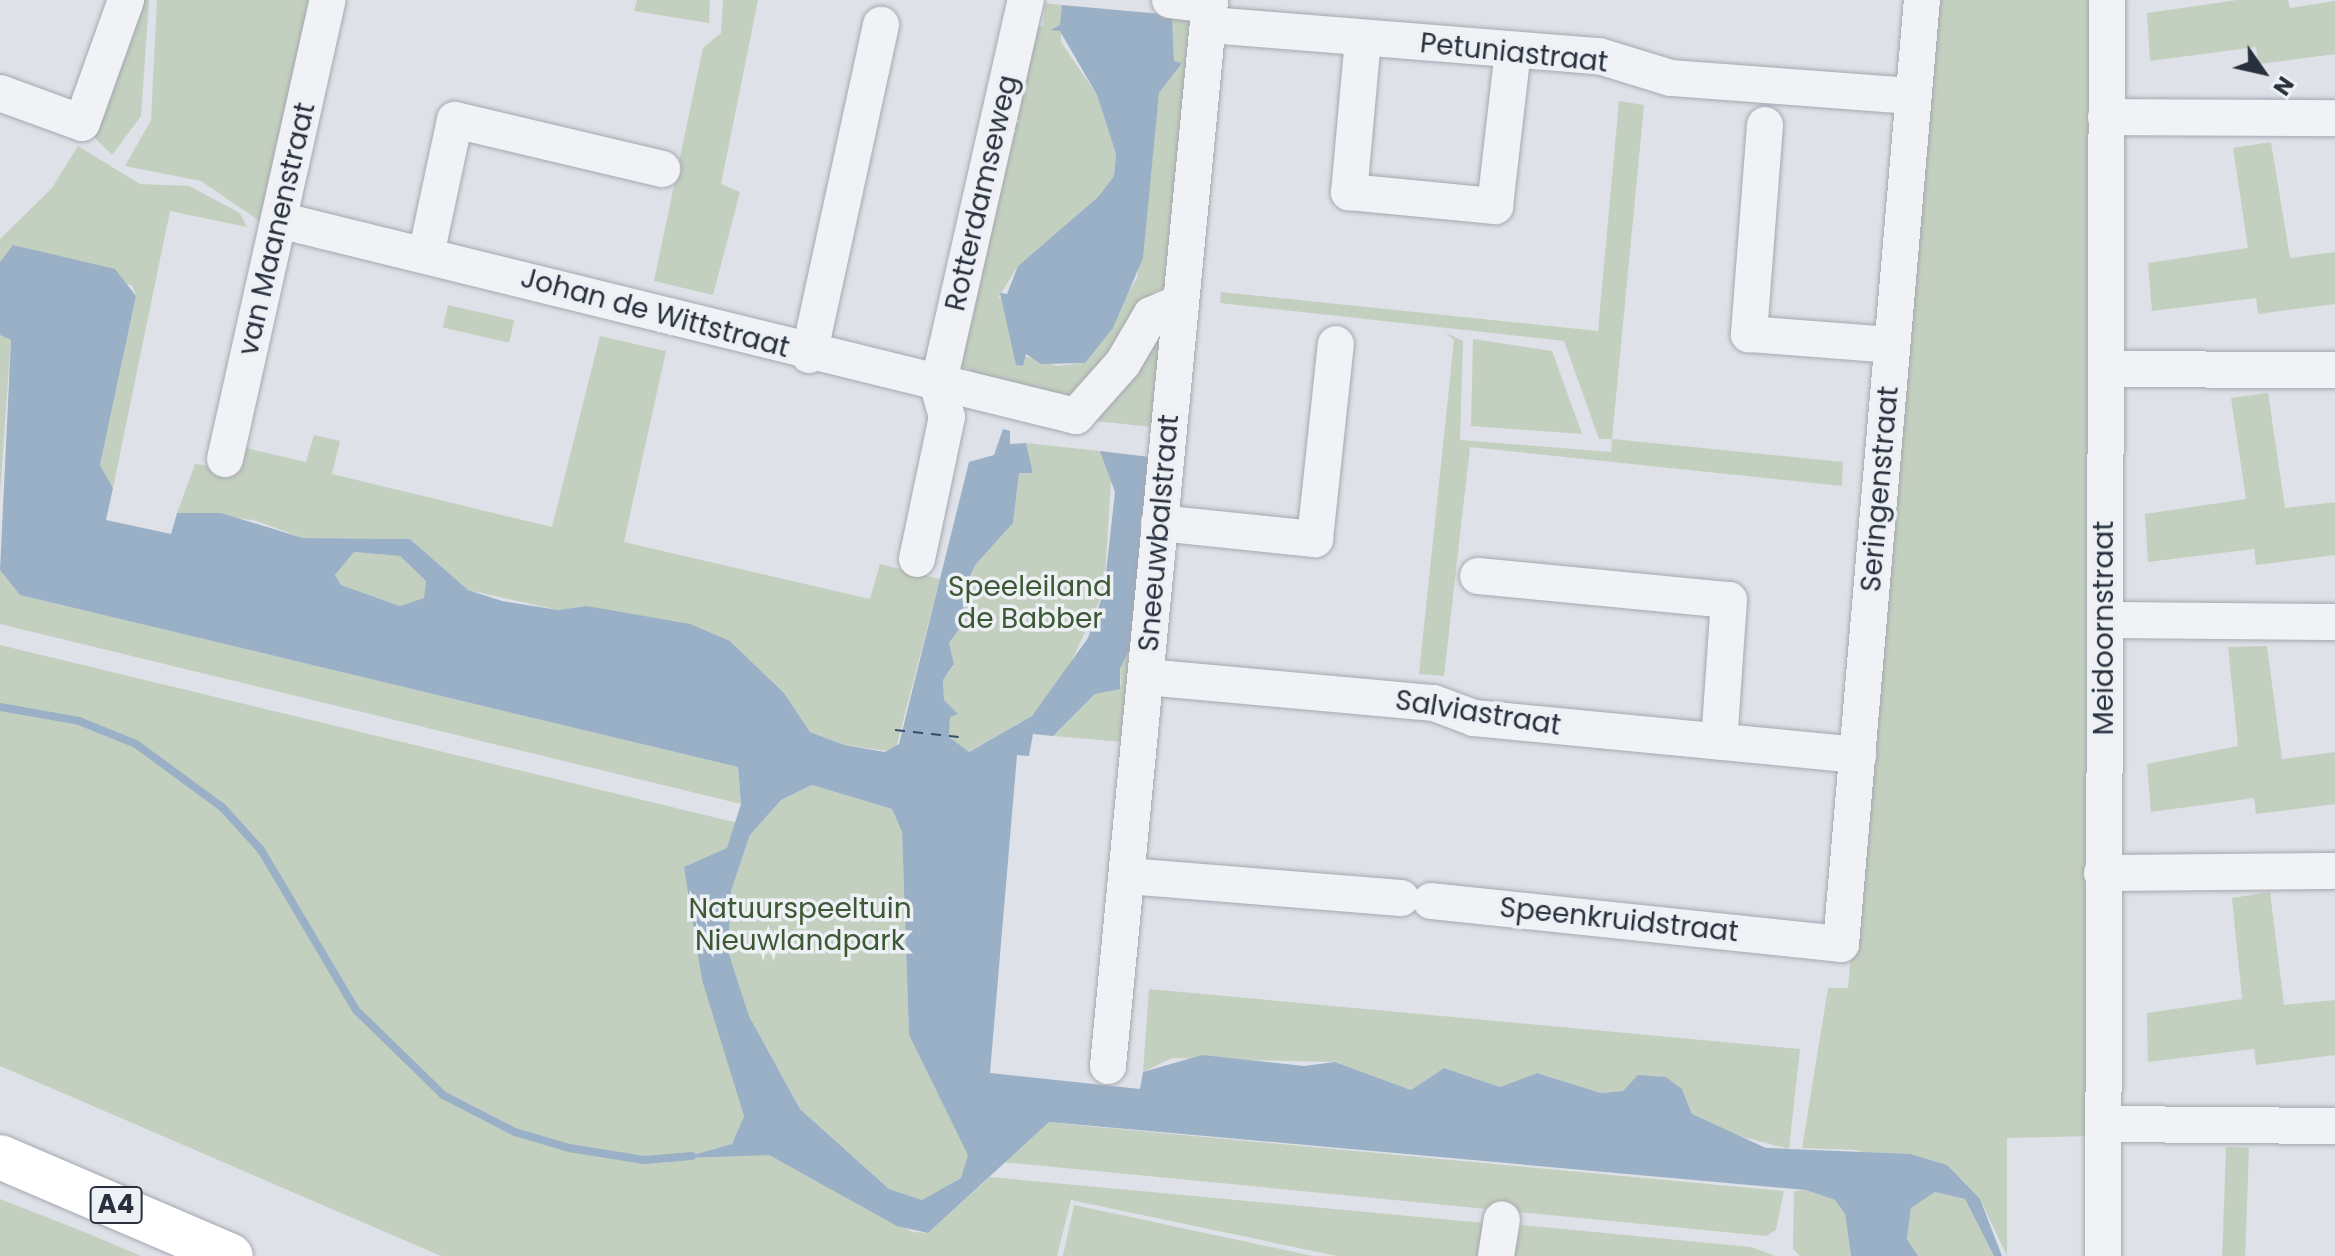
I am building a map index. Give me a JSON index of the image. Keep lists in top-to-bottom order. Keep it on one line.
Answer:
{"streets":{"highway":["A4"],"street":["Petuniastraat","Rotterdamseweg","van Maanenstraat","Johan de Wittstraat","Seringenstraat","Sneeuwbalstraat","Meidoornstraat","Salviastraat","Speenkruidstraat"]},"crossings":[["Petuniastraat","Seringenstraat"],["Petuniastraat","Sneeuwbalstraat"],["Rotterdamseweg","Johan de Wittstraat"],["van Maanenstraat","Johan de Wittstraat"],["Johan de Wittstraat","Sneeuwbalstraat"],["Seringenstraat","Salviastraat"],["Seringenstraat","Speenkruidstraat"],["Sneeuwbalstraat","Salviastraat"],["Sneeuwbalstraat","Speenkruidstraat"]],"parks":["Speeleiland de Babber","Natuurspeeltuin Nieuwlandpark"],"north":"bottom right"}
